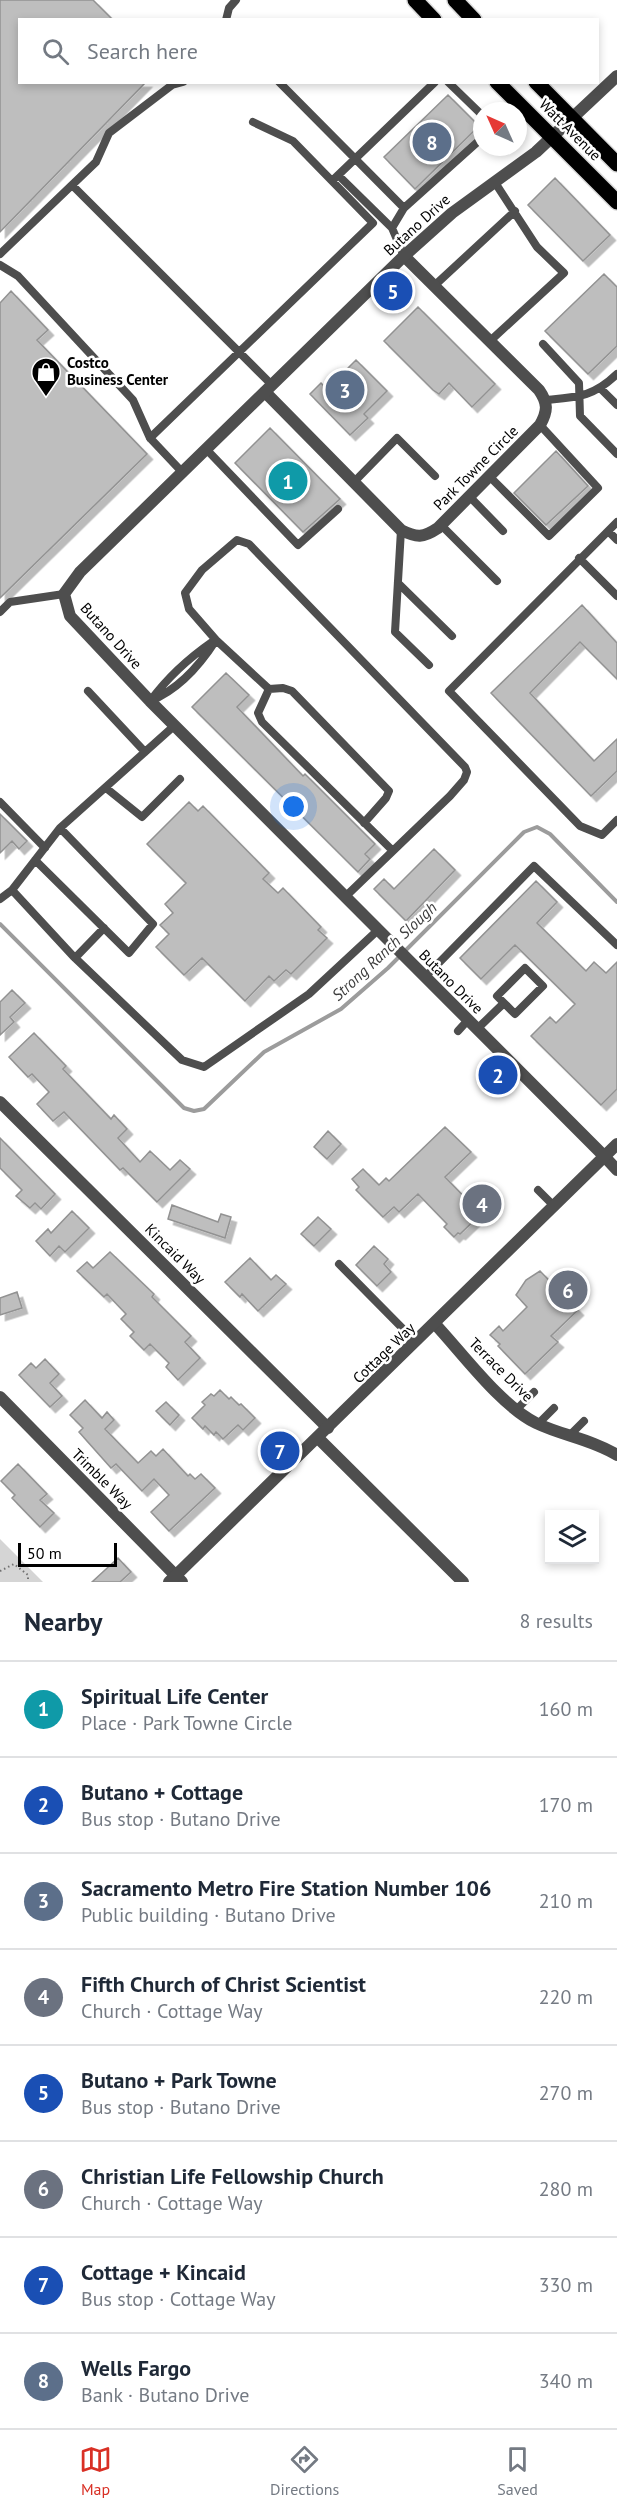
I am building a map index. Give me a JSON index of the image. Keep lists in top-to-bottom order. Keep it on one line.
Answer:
{"streets":{"main road":["Watt Avenue"],"street":["Butano Drive","Park Towne Circle","Kincaid Way","Cottage Way","Terrace Drive","Trimble Way"]},"crossings":[["Watt Avenue","Butano Drive"],["Butano Drive","Cottage Way"],["Kincaid Way","Cottage Way"],["Cottage Way","Terrace Drive"],["Cottage Way","Trimble Way"]],"water":["Strong Ranch Slough"],"places":{"shop":["Costco Business Center"]},"scale_bar":"50 m","north":"top left","page":{"search":"Search here","pins":["8","5","3","1","2","4","6","7"],"scale":"50 m","heading":["Nearby","8 results"],"list":[{"mark":"1","name":"Spiritual Life Center","note":"Place · Park Towne Circle","value":"160 m"},{"mark":"2","name":"Butano + Cottage","note":"Bus stop · Butano Drive","value":"170 m"},{"mark":"3","name":"Sacramento Metro Fire Station Number 106","note":"Public building · Butano Drive","value":"210 m"},{"mark":"4","name":"Fifth Church of Christ Scientist","note":"Church · Cottage Way","value":"220 m"},{"mark":"5","name":"Butano + Park Towne","note":"Bus stop · Butano Drive","value":"270 m"},{"mark":"6","name":"Christian Life Fellowship Church","note":"Church · Cottage Way","value":"280 m"},{"mark":"7","name":"Cottage + Kincaid","note":"Bus stop · Cottage Way","value":"330 m"},{"mark":"8","name":"Wells Fargo","note":"Bank · Butano Drive","value":"340 m"}],"nav":["Map","Directions","Saved"]}}
